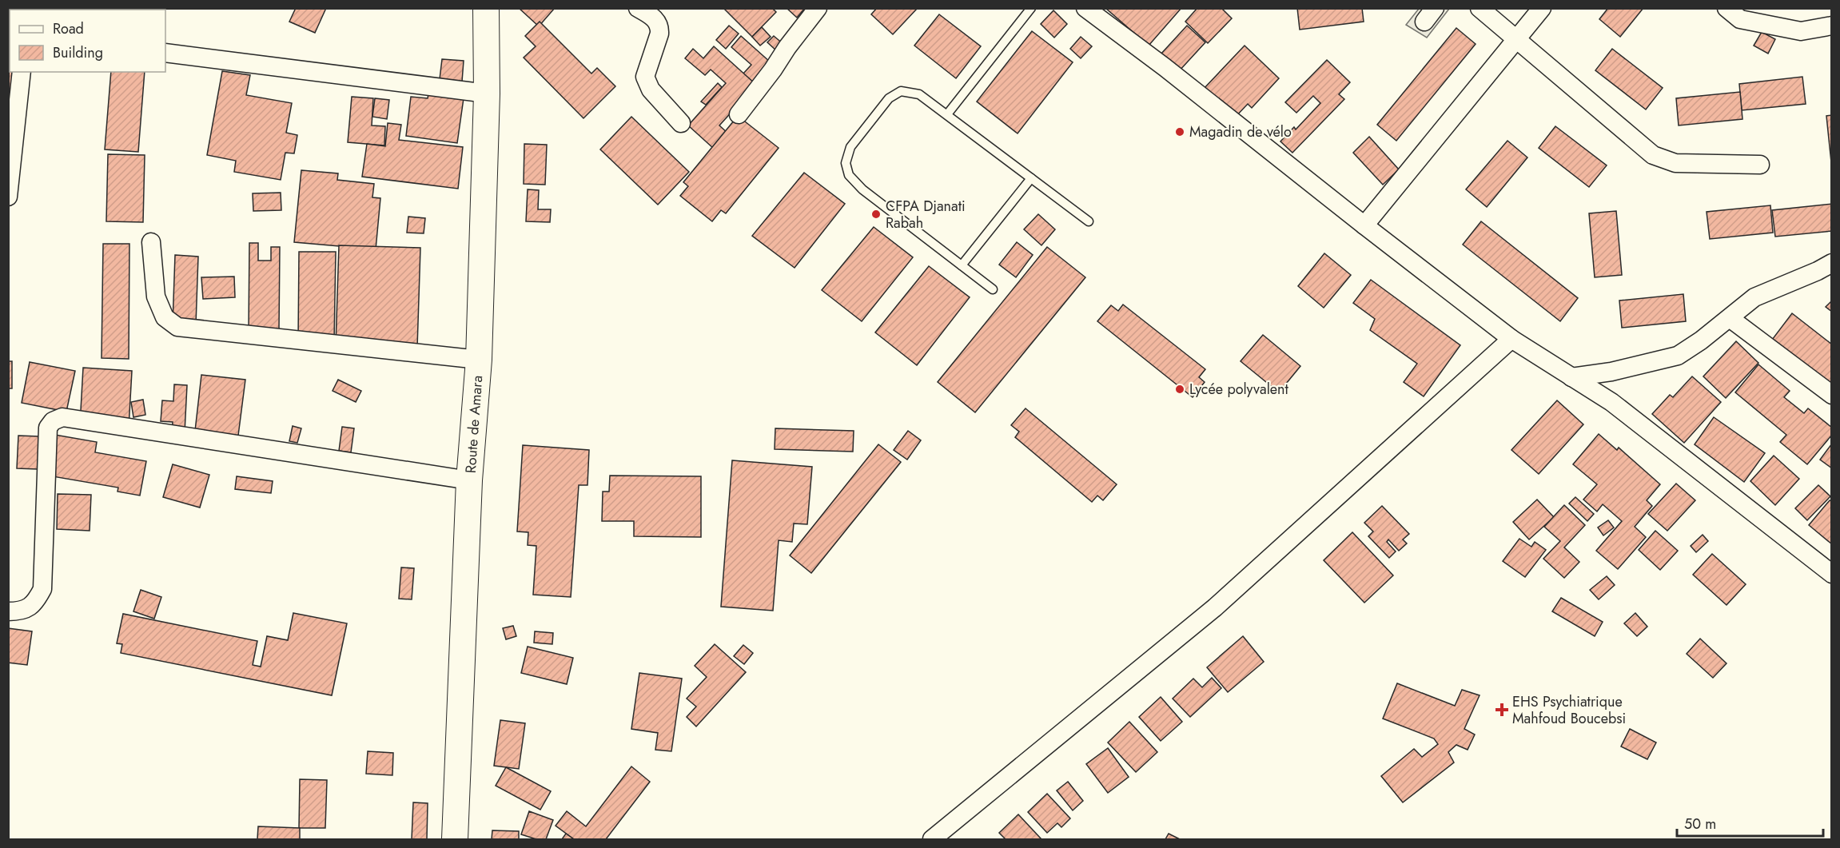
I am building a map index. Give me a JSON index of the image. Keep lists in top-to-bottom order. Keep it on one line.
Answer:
{"streets":{"street":["Route de Amara"]},"places":{"other":["Magadin de vélo","CFPA Djanati Rabah","Lycée polyvalent"],"health":["EHS Psychiatrique Mahfoud Boucebsi"]},"legend":["Road","Building"],"scale_bar":"50 m"}
